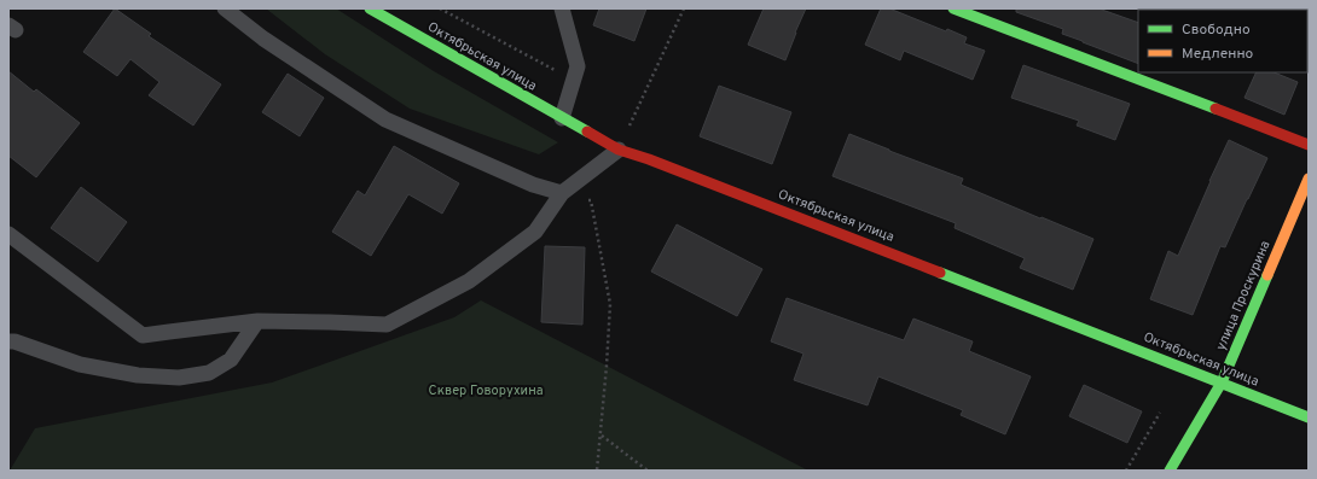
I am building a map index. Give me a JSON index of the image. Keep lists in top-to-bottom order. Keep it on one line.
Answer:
{"streets":{"street":["Октябрьская улица","улица Проскурина"]},"crossings":[["Октябрьская улица","улица Проскурина"]],"parks":["Сквер Говорухина"],"legend":["Свободно","Медленно"]}
